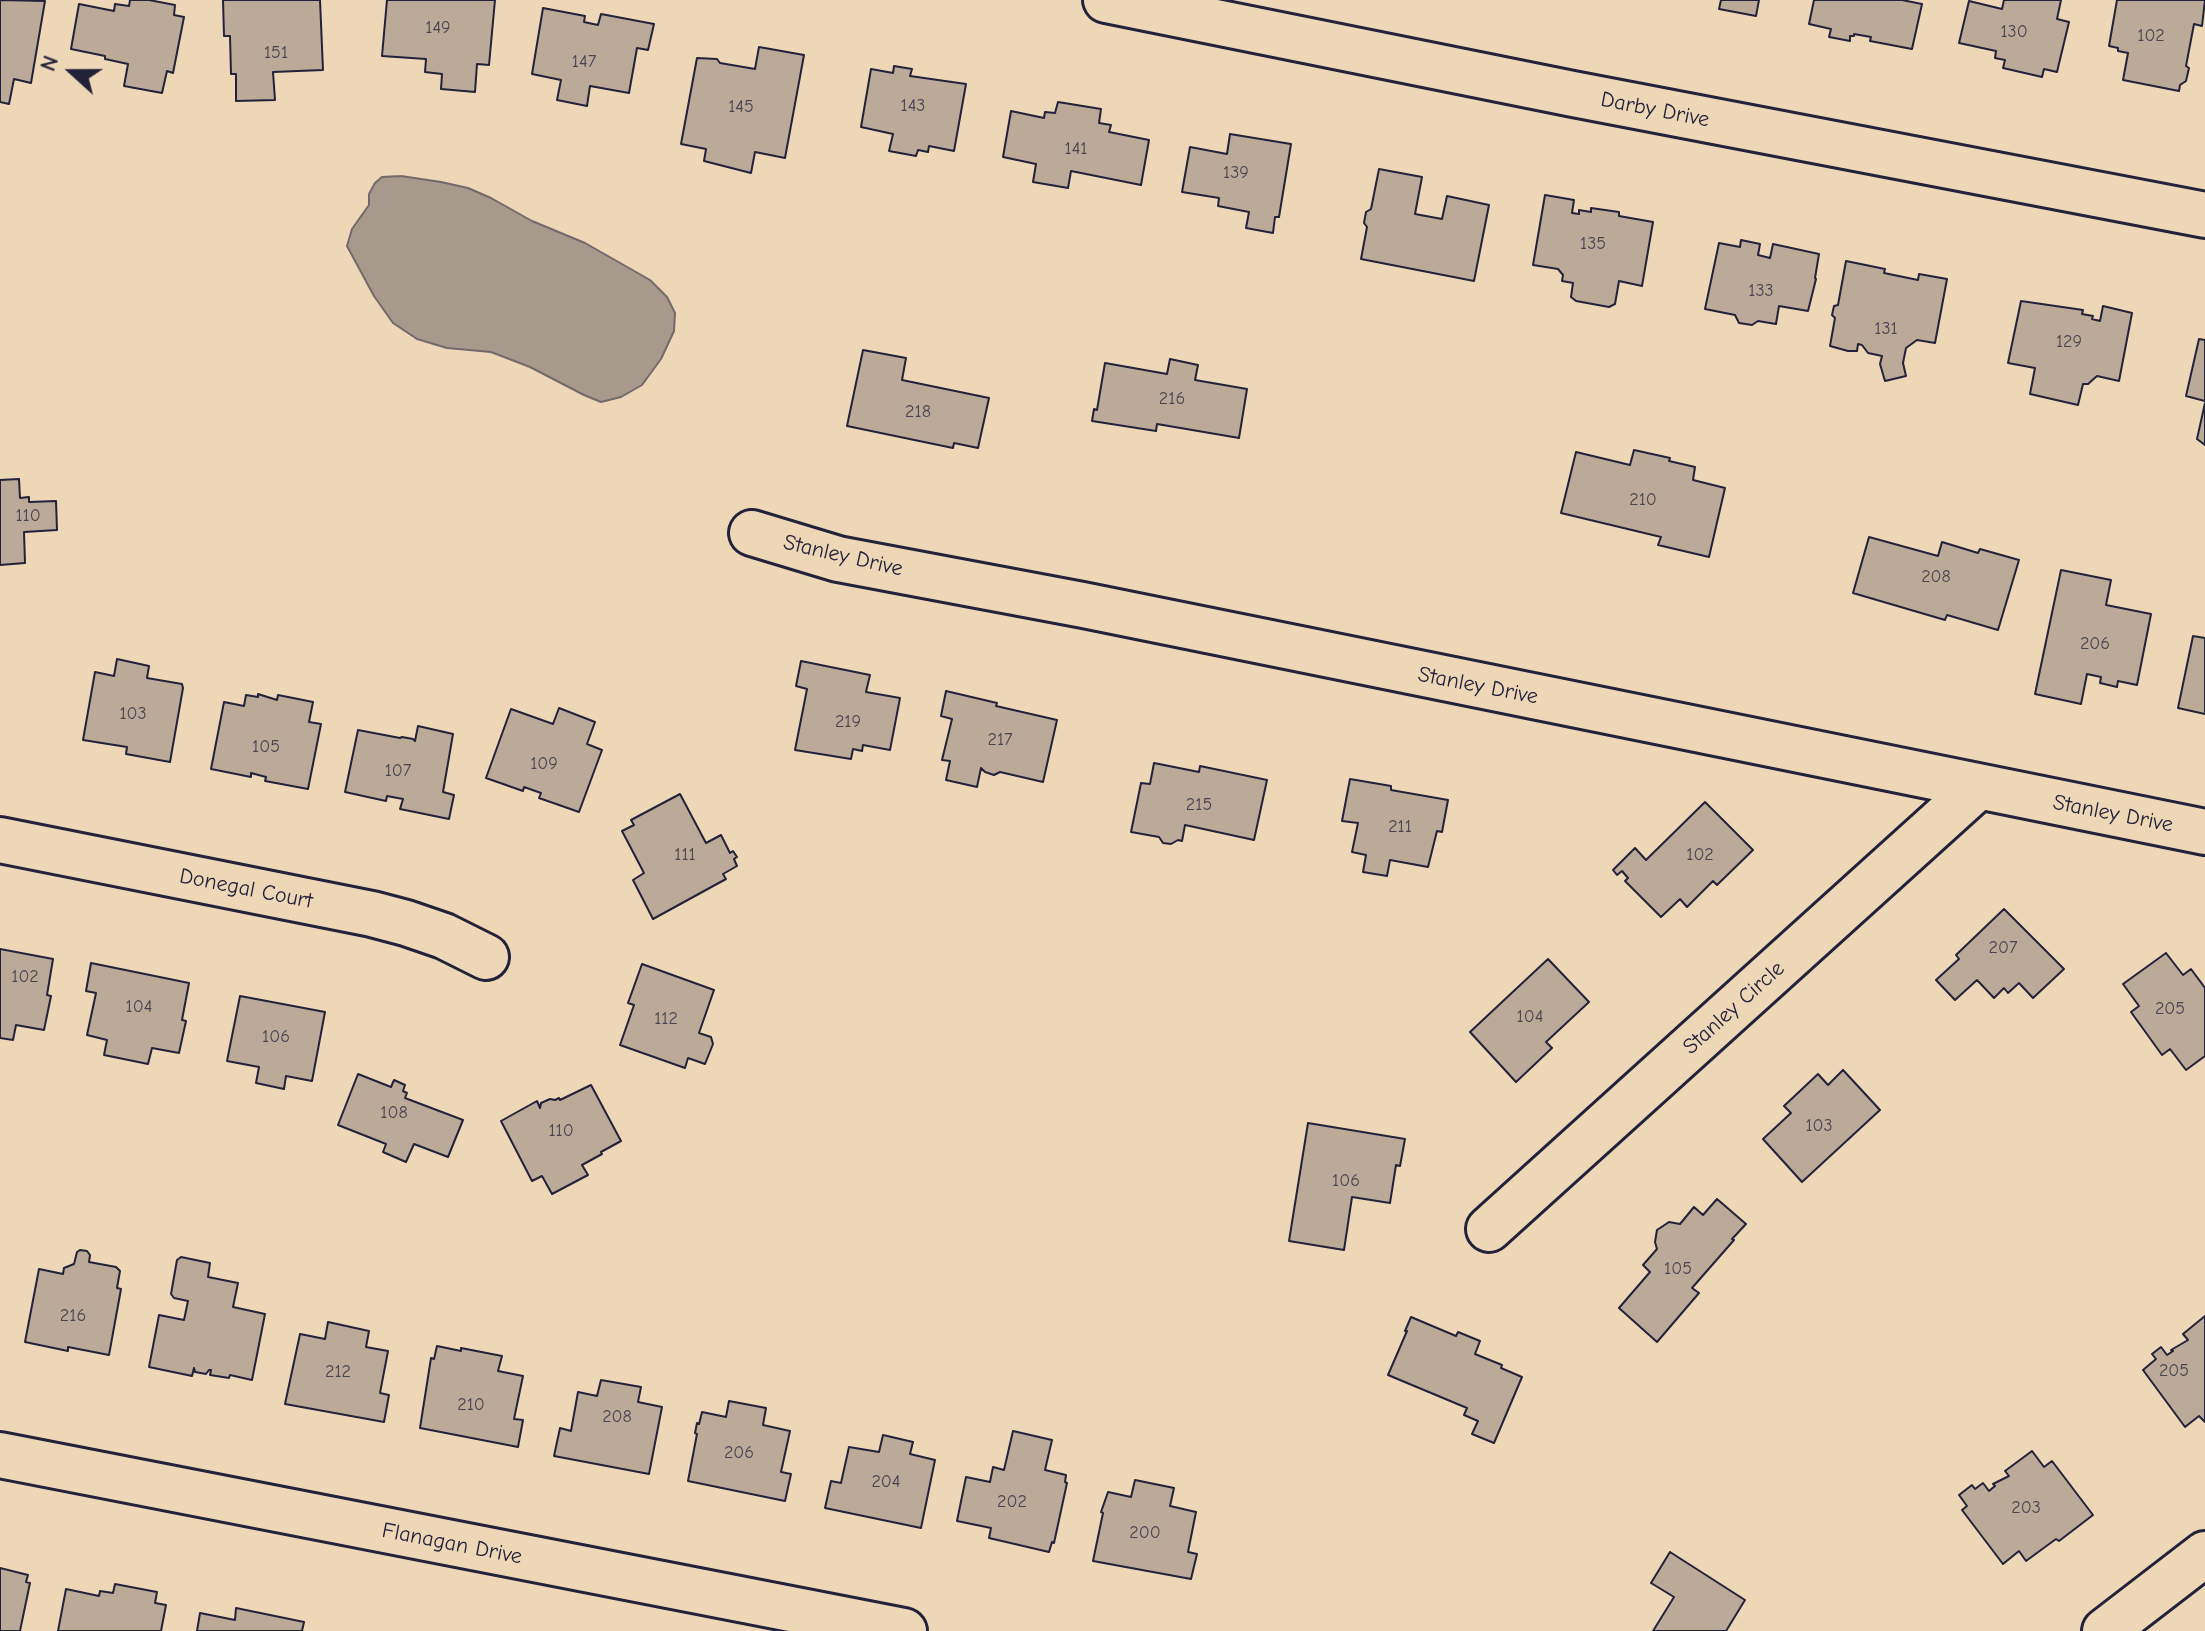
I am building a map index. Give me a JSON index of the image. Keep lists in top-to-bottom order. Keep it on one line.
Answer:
{"streets":{"street":["Darby Drive","Stanley Drive","Donegal Court","Stanley Circle","Flanagan Drive"]},"crossings":[["Stanley Drive","Stanley Circle"]],"house_numbers":["149","130","102","151","147","143","145","141","139","135","133","131","129","216","218","210","110","208","206","103","219","217","105","109","107","215","211","111","102","207","102","104","205","104","112","106","108","103","110","106","105","216","205","212","210","208","206","204","202","203","200"],"north":"left"}
